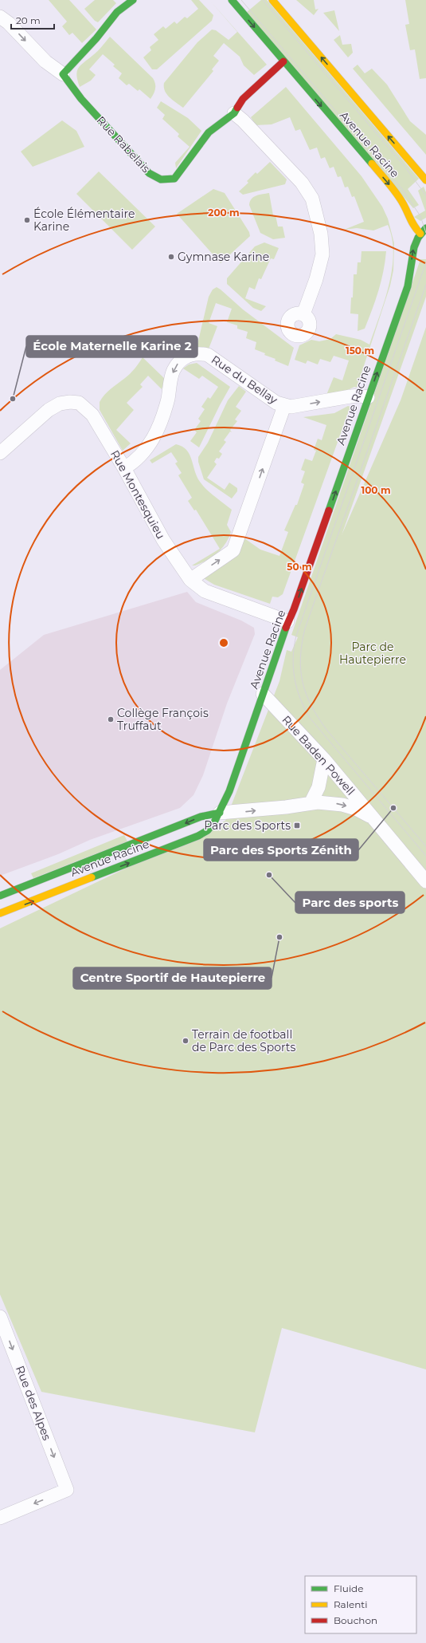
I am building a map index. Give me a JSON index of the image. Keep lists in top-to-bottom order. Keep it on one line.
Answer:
{"streets":{"street":["Rue Rabelais","Avenue Racine","Rue du Bellay","Rue Montesquieu","Rue Baden Powell","Rue des Alpes"]},"crossings":[["Rue Rabelais","Avenue Racine"],["Avenue Racine","Rue du Bellay"],["Avenue Racine","Rue Montesquieu"],["Avenue Racine","Rue Baden Powell"],["Rue du Bellay","Rue Montesquieu"]],"one_way":["Rue Baden Powell"],"parks":["Parc de Hautepierre"],"places":{"other":["École Élémentaire Karine","Gymnase Karine","École Maternelle Karine 2","Collège François Truffaut","Parc des Sports Zénith","Parc des sports","Centre Sportif de Hautepierre","Terrain de football de Parc des Sports"],"transit":["Parc des Sports"]},"legend":["Fluide","Ralenti","Bouchon"],"scale_bar":"20 m","rings":["200 m","150 m","100 m","50 m"]}
